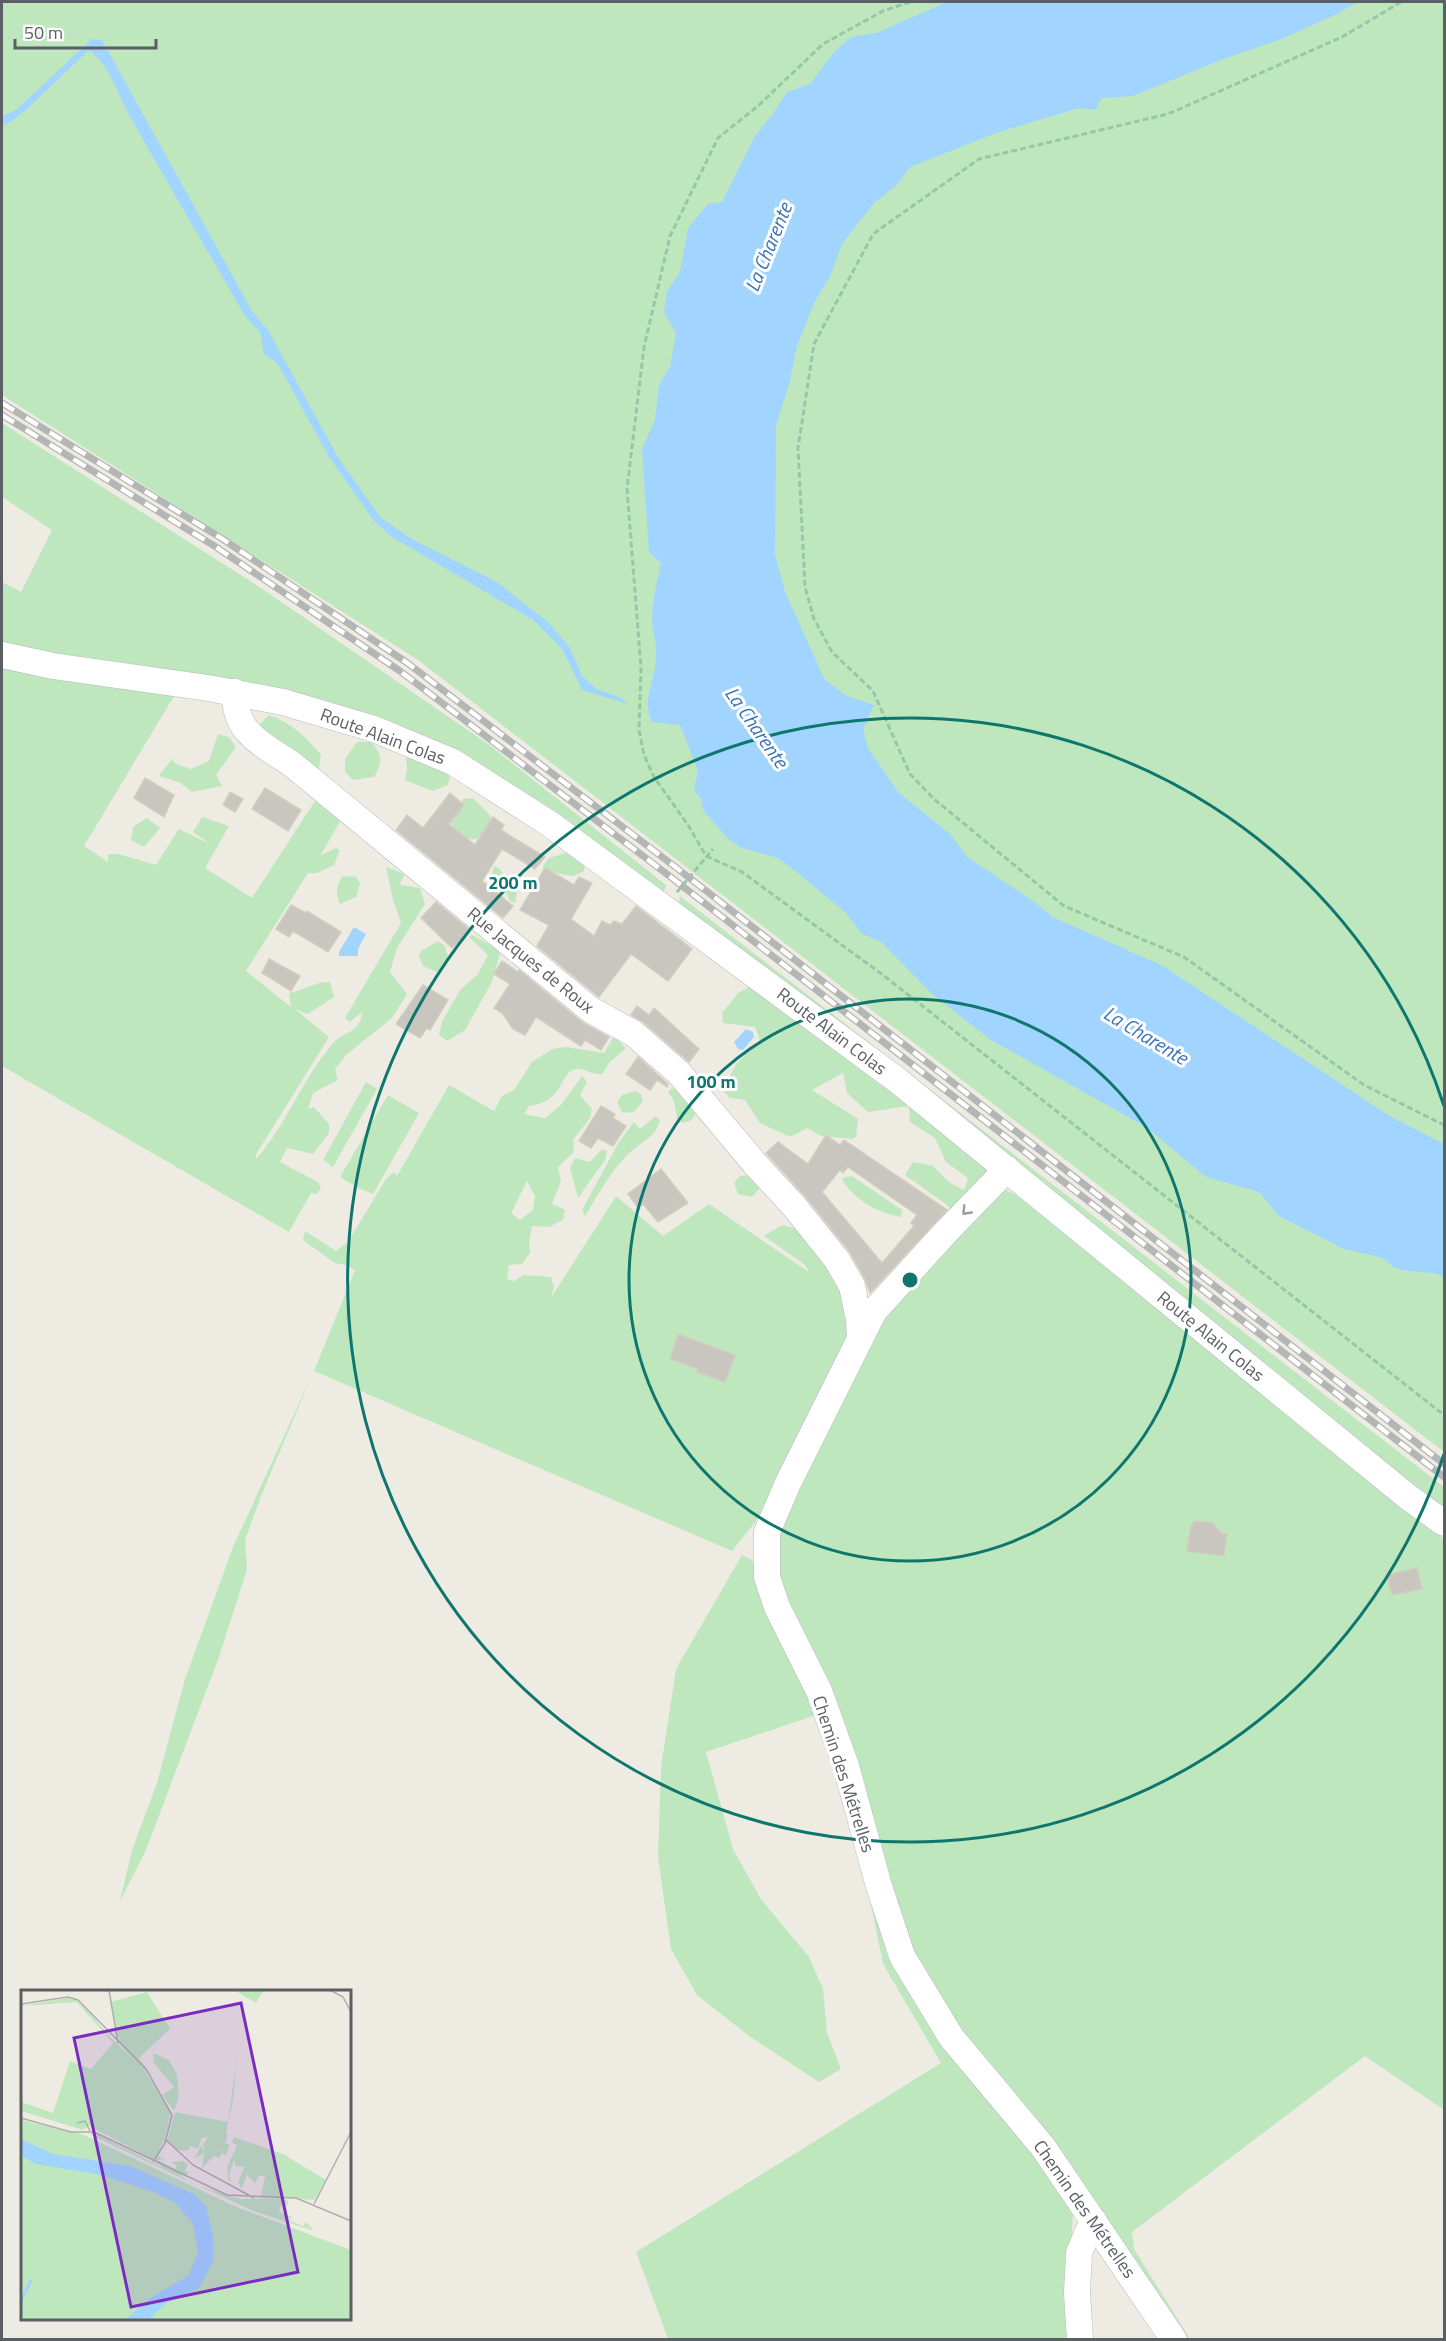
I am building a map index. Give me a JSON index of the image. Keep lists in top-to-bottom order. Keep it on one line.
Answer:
{"streets":{"street":["Route Alain Colas","Rue Jacques de Roux","Chemin des Métrelles"]},"crossings":[["Route Alain Colas","Rue Jacques de Roux"],["Route Alain Colas","Chemin des Métrelles"],["Rue Jacques de Roux","Chemin des Métrelles"]],"water":["La Charente"],"scale_bar":"50 m","rings":["200 m","100 m"]}
